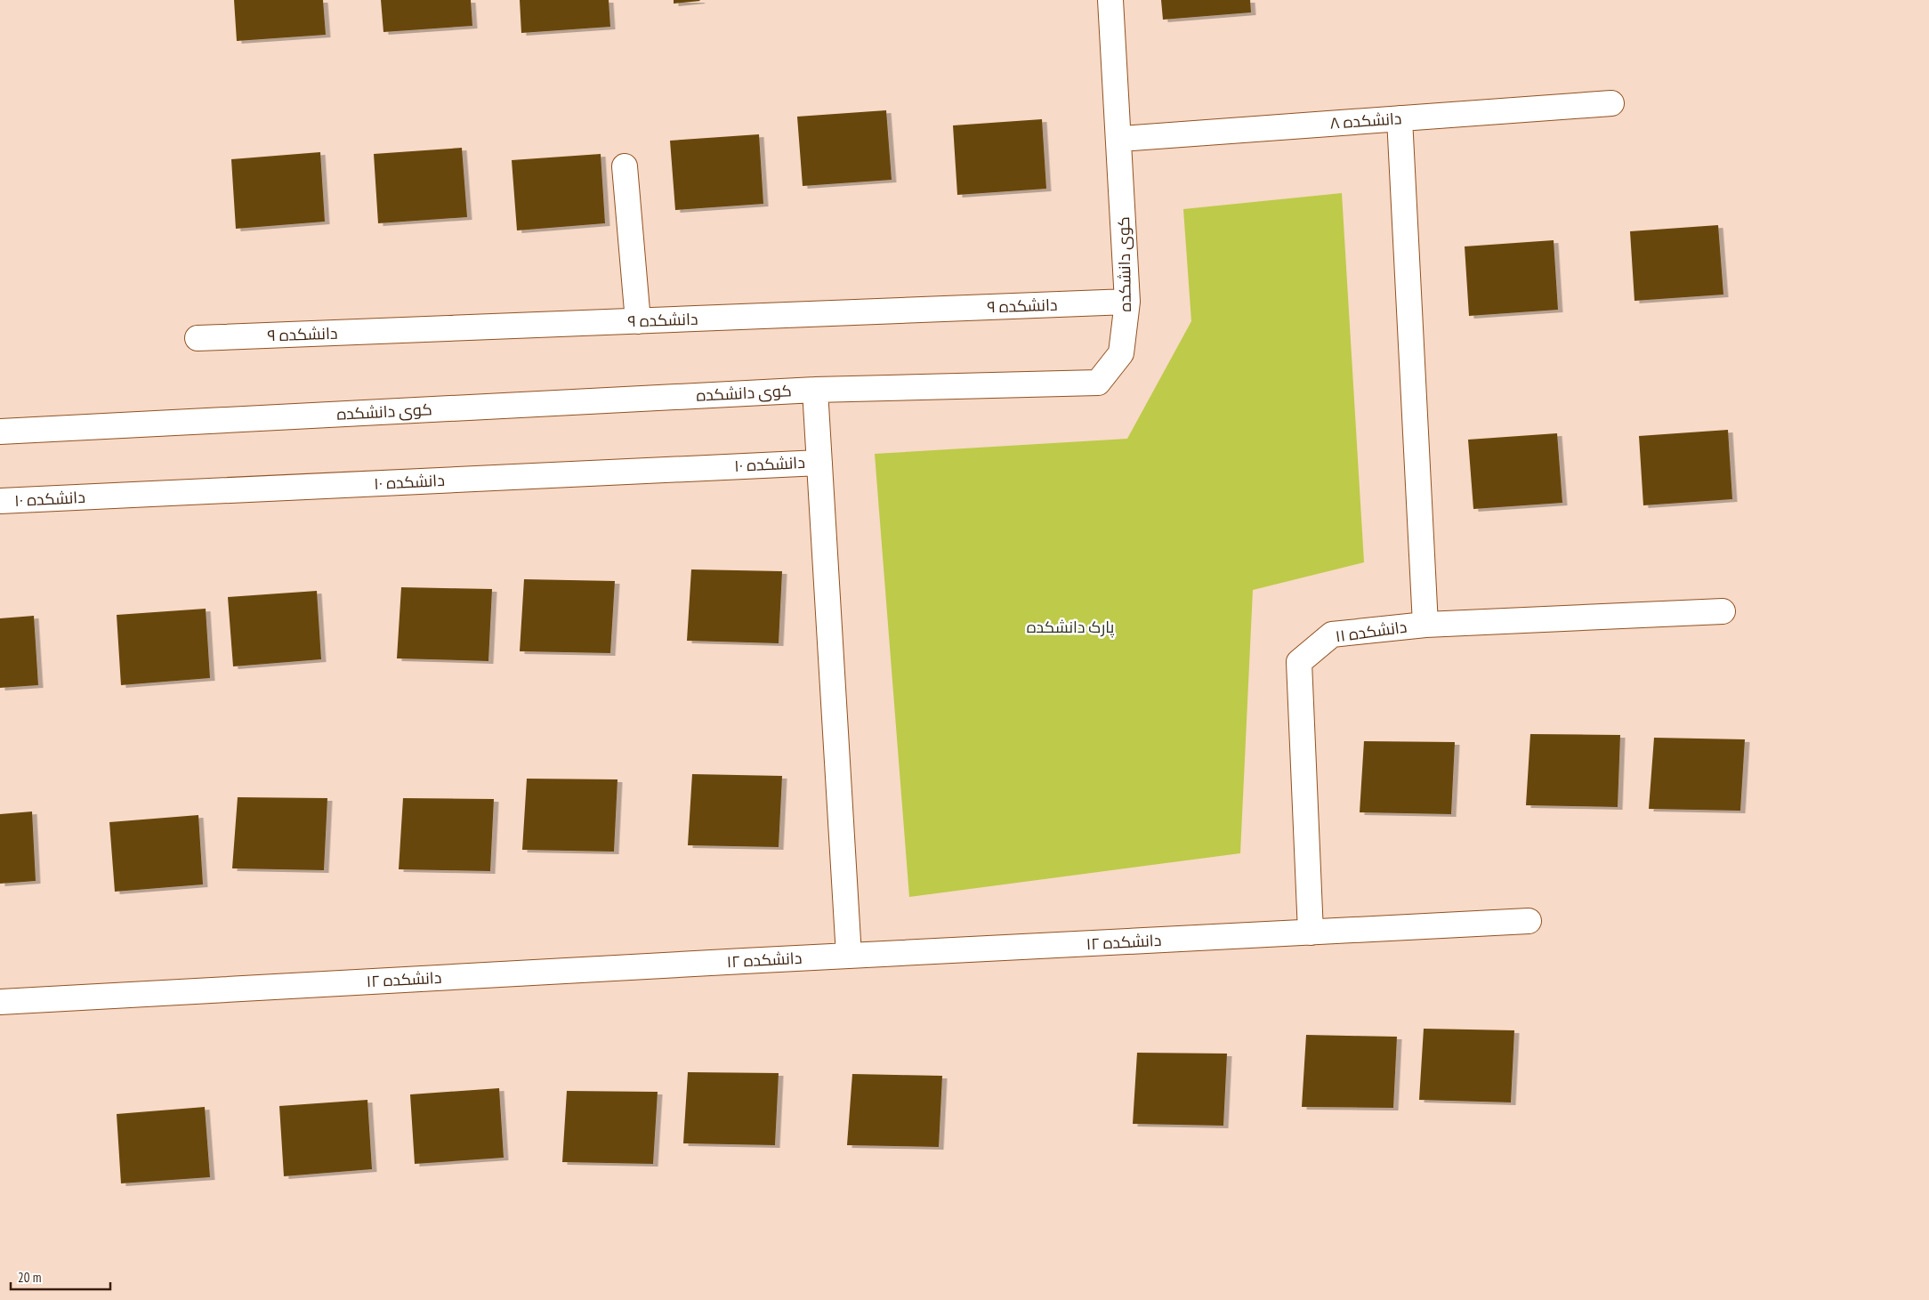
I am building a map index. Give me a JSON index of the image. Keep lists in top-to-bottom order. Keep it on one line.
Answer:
{"streets":{"street":["دانشکده ۸","کوی دانشکده","دانشکده ۹","دانشکده ۱۰","دانشکده ۱۱","دانشکده ۱۲"]},"crossings":[["دانشکده ۸","کوی دانشکده"],["کوی دانشکده","دانشکده ۹"],["دانشکده ۱۱","دانشکده ۱۲"]],"parks":["پارک دانشکده"],"scale_bar":"20 m"}
